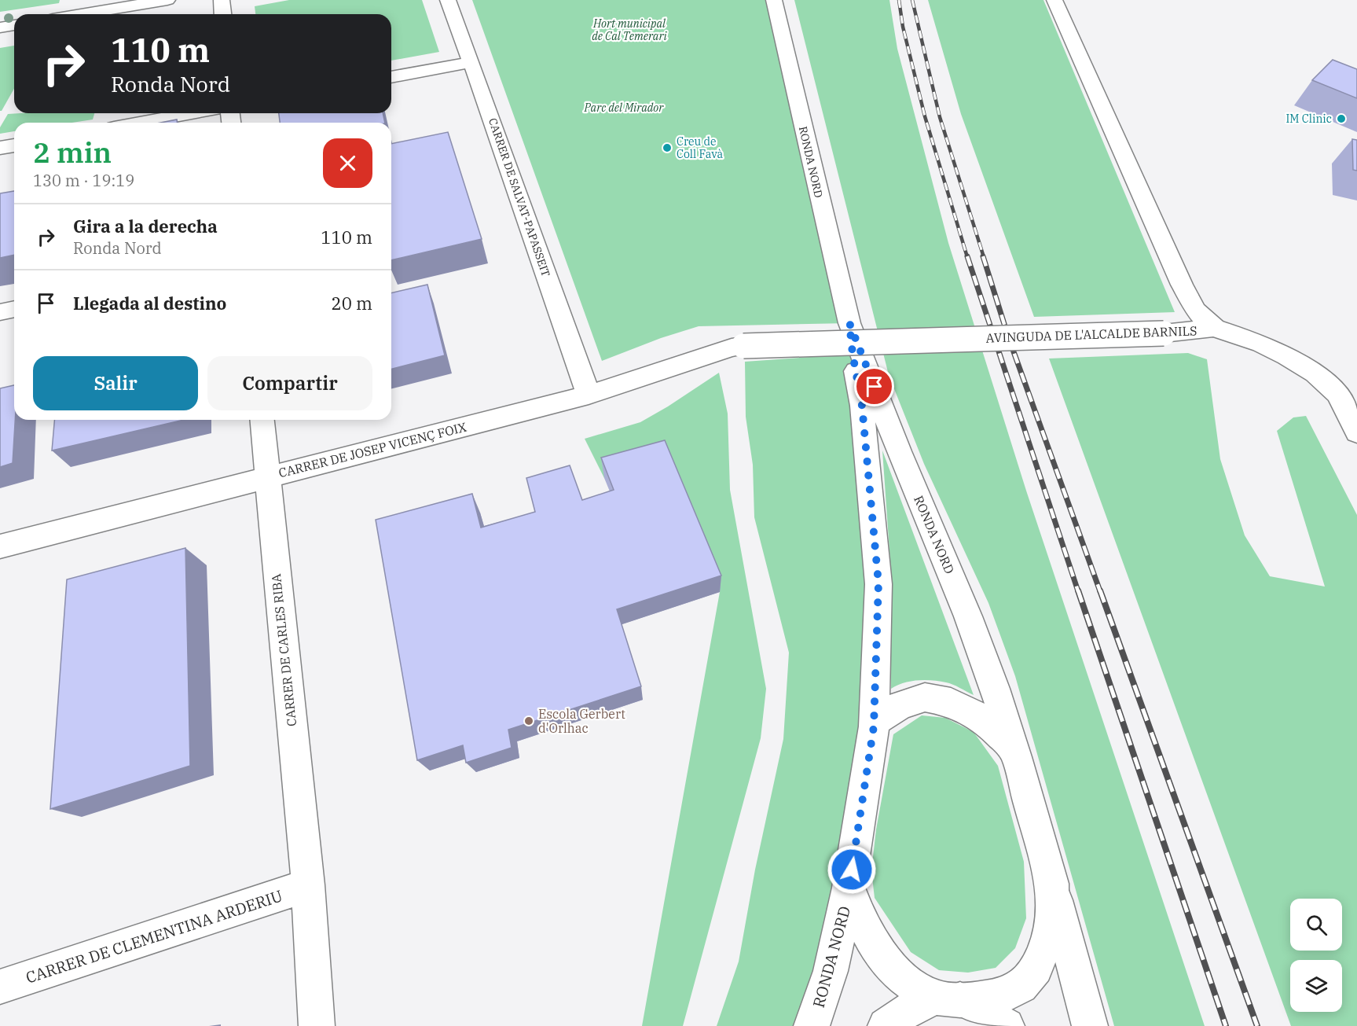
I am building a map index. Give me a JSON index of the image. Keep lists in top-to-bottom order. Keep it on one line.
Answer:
{"streets":{"street":["RONDA NORD","CARRER DE SALVAT-PAPASSEIT","AVINGUDA DE L'ALCALDE BARNILS","CARRER DE JOSEP VICENÇ FOIX","CARRER DE CARLES RIBA","CARRER DE CLEMENTINA ARDERIU"]},"crossings":[["CARRER DE SALVAT-PAPASSEIT","CARRER DE JOSEP VICENÇ FOIX"],["AVINGUDA DE L'ALCALDE BARNILS","CARRER DE JOSEP VICENÇ FOIX"],["CARRER DE JOSEP VICENÇ FOIX","CARRER DE CARLES RIBA"],["CARRER DE CARLES RIBA","CARRER DE CLEMENTINA ARDERIU"]],"parks":["Hort municipal de Cal Temerari","Parc del Mirador"],"places":["IM Clinic","Creu de Coll Favà","Escola Gerbert d'Orlhac"],"page":{"turn":["110 m","Ronda Nord"],"heading":["2 min","130 m · 19:19"],"list":[{"name":"Gira a la derecha","note":"Ronda Nord","value":"110 m"},{"name":"Llegada al destino","value":"20 m"}],"buttons":["Salir","Compartir"]}}
